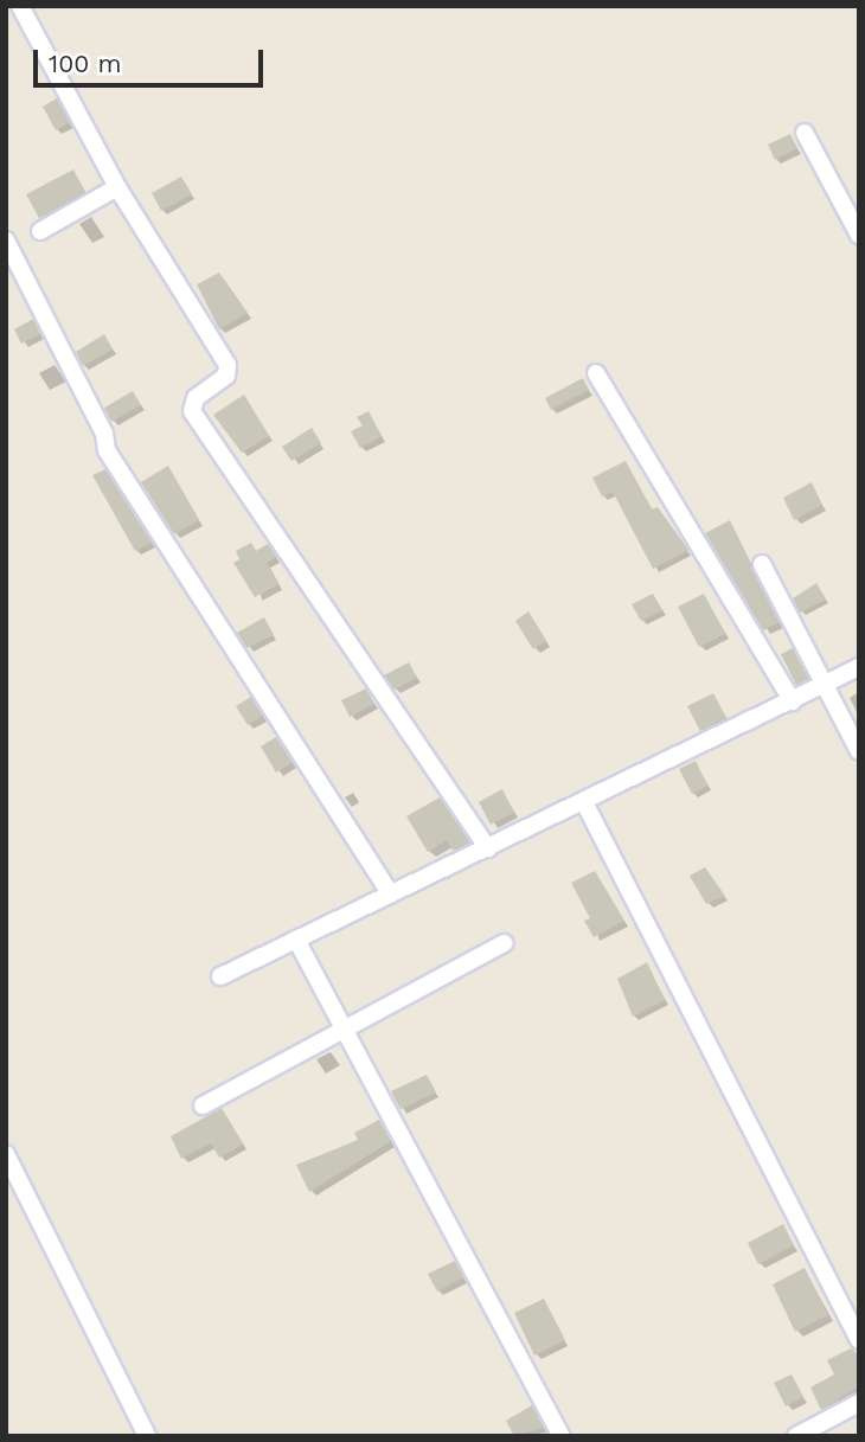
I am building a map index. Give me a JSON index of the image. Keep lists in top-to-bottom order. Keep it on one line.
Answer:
{"scale_bar":"100 m"}
